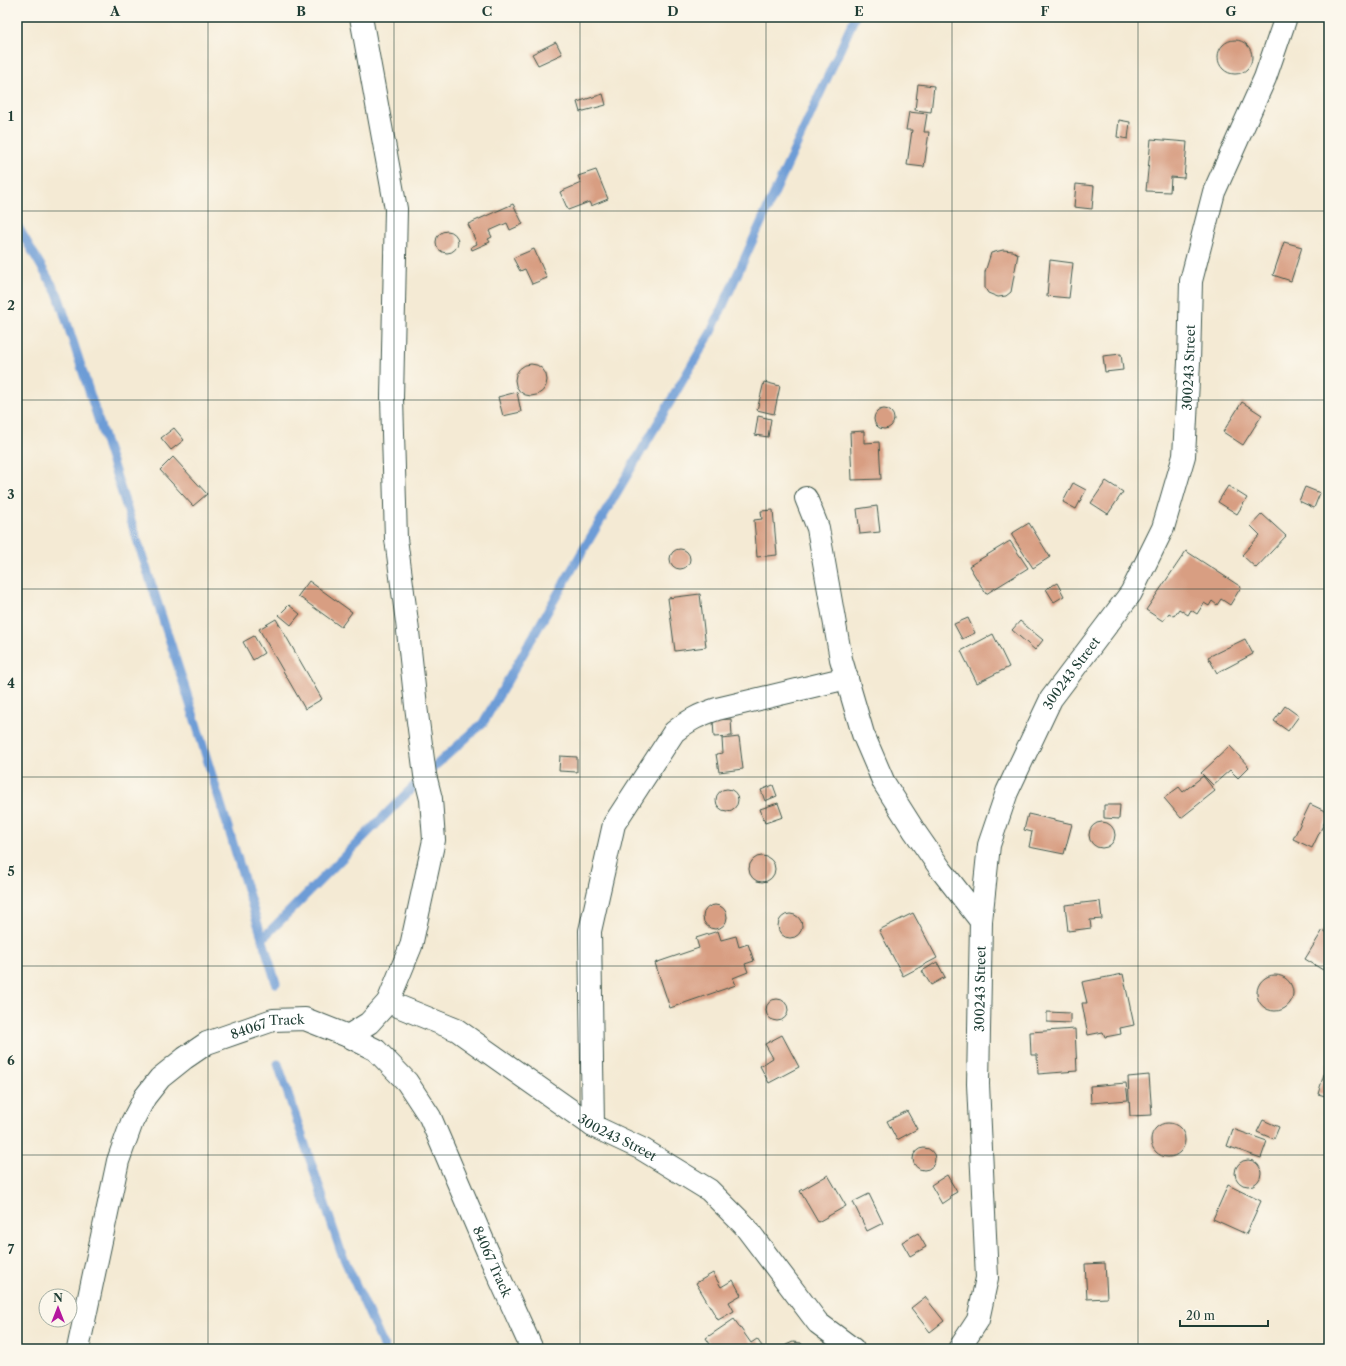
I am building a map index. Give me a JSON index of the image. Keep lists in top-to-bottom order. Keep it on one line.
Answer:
{"streets":{"street":["300243 Street","84067 Track"]},"scale_bar":"20 m","north":"top","grid":{"columns":["A","B","C","D","E","F","G"],"rows":["1","2","3","4","5","6","7"]}}
